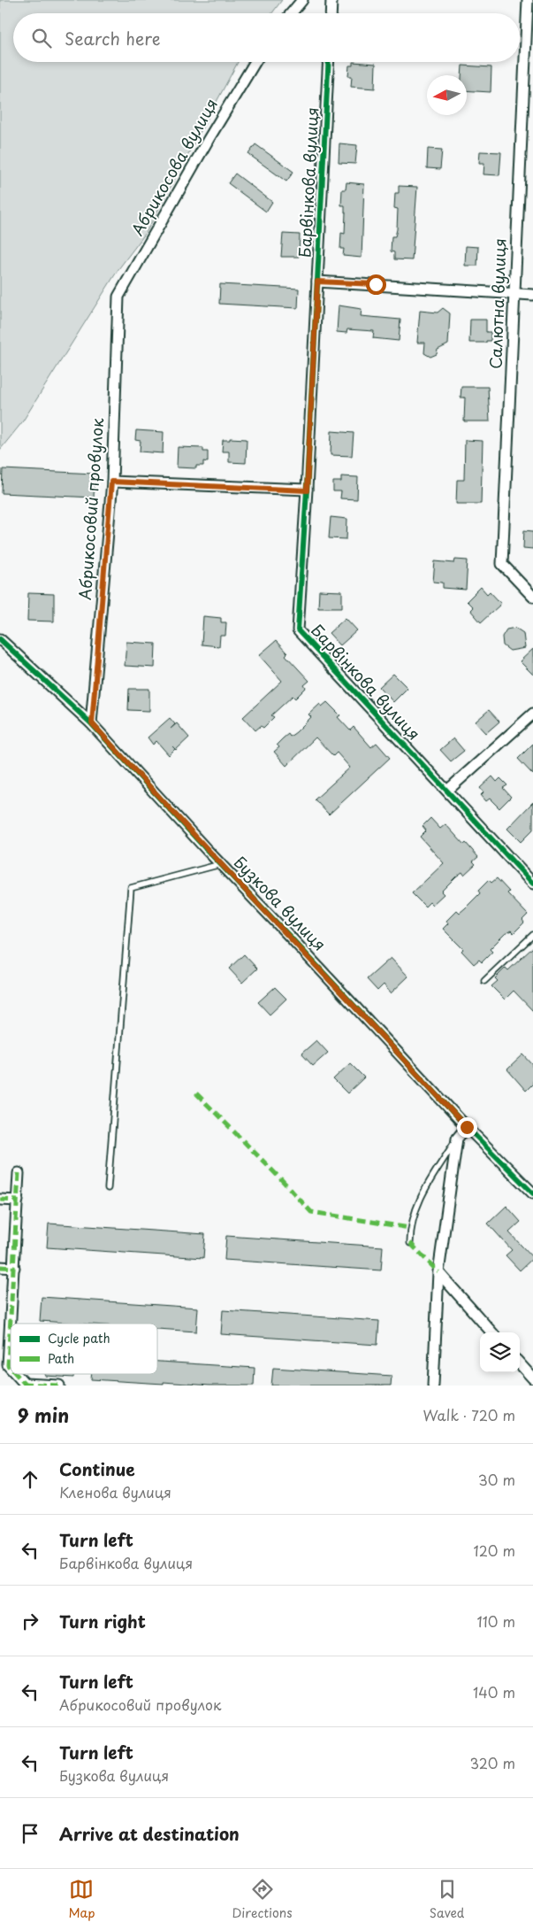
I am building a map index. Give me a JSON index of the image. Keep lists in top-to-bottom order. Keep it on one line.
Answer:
{"streets":{"street":["Абрикосова вулиця","Барвінкова вулиця","Салютна вулиця","Абрикосовий провулок","Бузкова вулиця"]},"crossings":[["Абрикосова вулиця","Абрикосовий провулок"],["Абрикосовий провулок","Бузкова вулиця"]],"legend":["Cycle path","Path"],"north":"left","page":{"search":"Search here","heading":["9 min","Walk · 720 m"],"list":[["Continue","Кленова вулиця","30 m"],["Turn left","Барвінкова вулиця","120 m"],["Turn right","110 m"],["Turn left","Абрикосовий провулок","140 m"],["Turn left","Бузкова вулиця","320 m"],"Arrive at destination"],"nav":["Map","Directions","Saved"]}}
